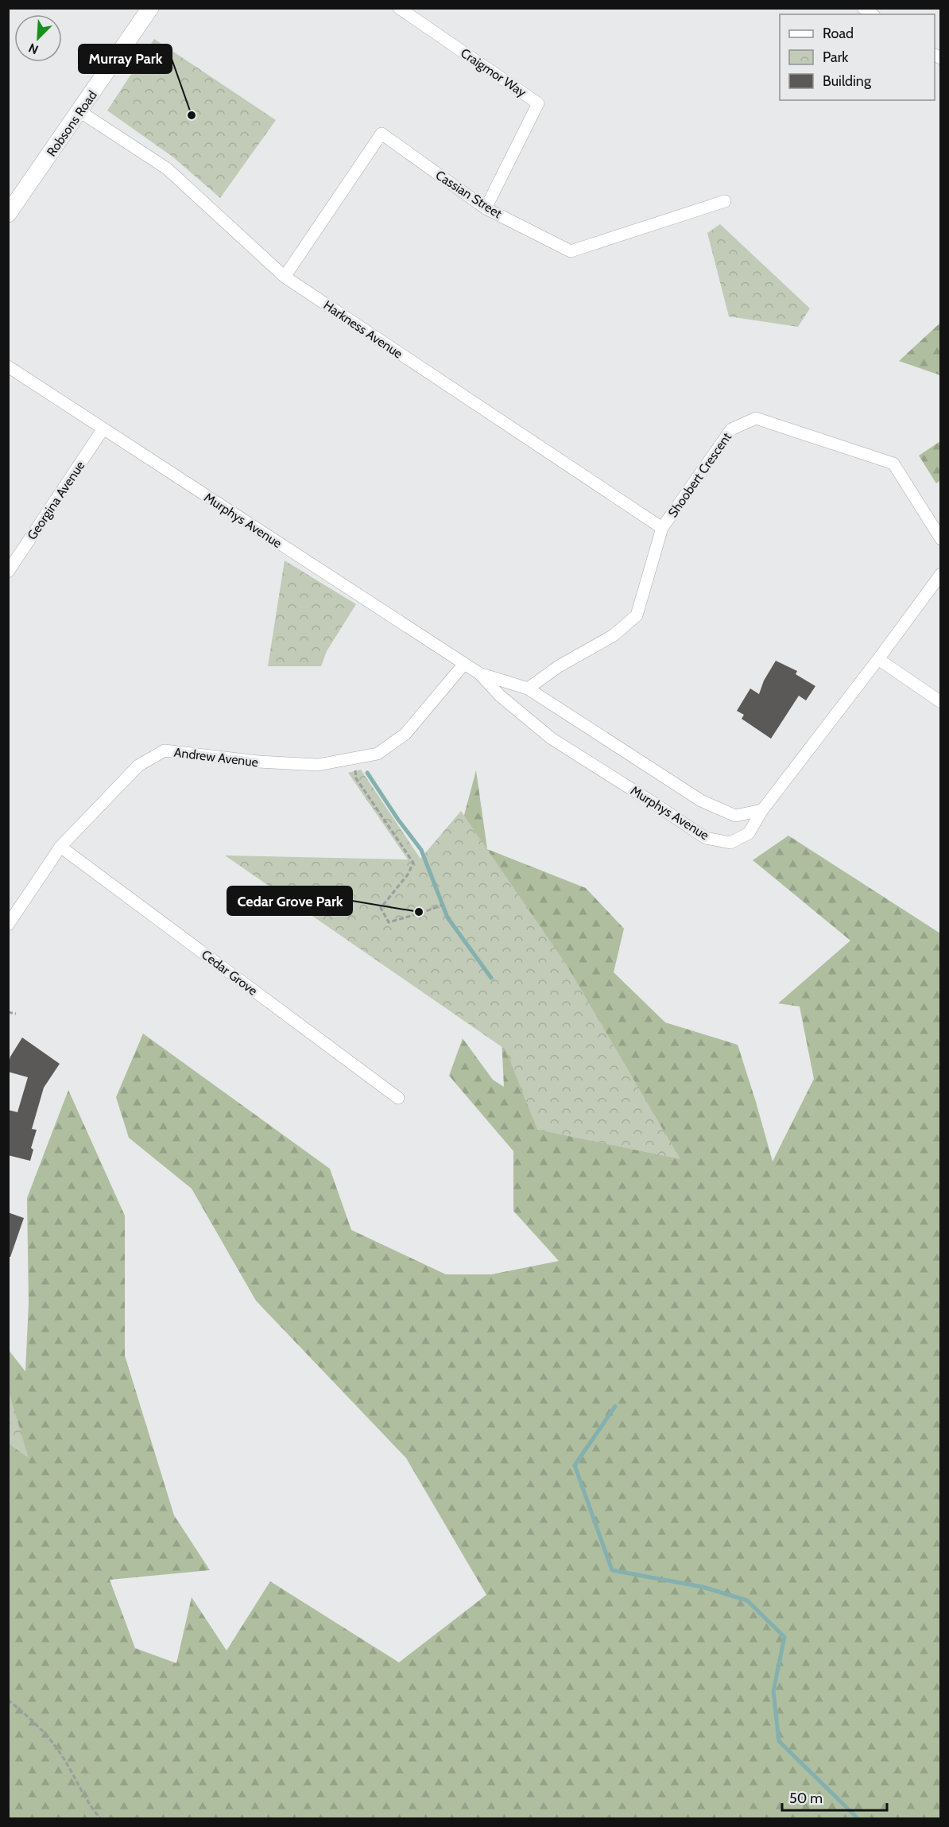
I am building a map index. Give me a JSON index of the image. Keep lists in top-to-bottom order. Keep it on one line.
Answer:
{"streets":{"main road":["Robsons Road"],"street":["Craigmor Way","Cassian Street","Harkness Avenue","Shoobert Crescent","Georgina Avenue","Murphys Avenue","Andrew Avenue","Cedar Grove"]},"crossings":[["Craigmor Way","Cassian Street"],["Robsons Road","Harkness Avenue"],["Cassian Street","Harkness Avenue"],["Harkness Avenue","Shoobert Crescent"],["Shoobert Crescent","Murphys Avenue"],["Georgina Avenue","Murphys Avenue"],["Murphys Avenue","Andrew Avenue"],["Andrew Avenue","Cedar Grove"]],"places":["Murray Park","Cedar Grove Park"],"legend":["Road","Park","Building"],"scale_bar":"50 m","north":"bottom left"}
